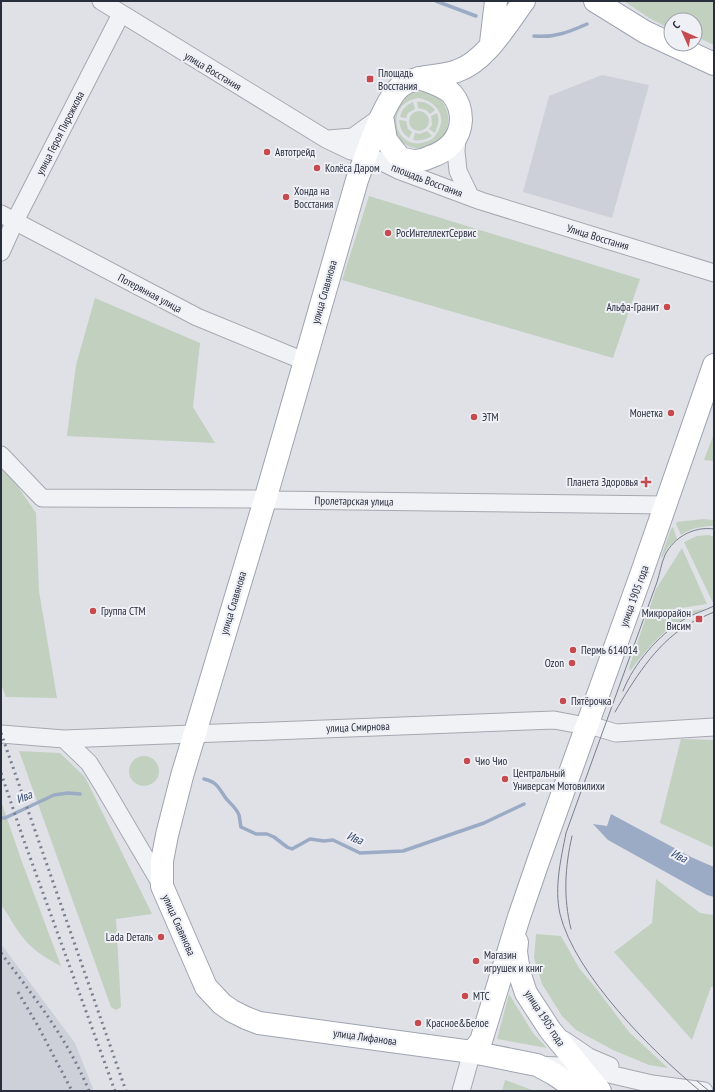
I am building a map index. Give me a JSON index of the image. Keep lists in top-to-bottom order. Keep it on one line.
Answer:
{"streets":{"main road":["площадь Восстания","улица Славянова","улица 1905 года","улица Лифанова"],"street":["улица Восстания","улица Героя Пирожкова","Улица Восстания","Потерянная улица","Пролетарская улица","улица Смирнова"]},"crossings":[["улица Восстания","улица Героя Пирожкова"],["улица Восстания","площадь Восстания"],["улица Восстания","улица Славянова"],["улица Героя Пирожкова","Потерянная улица"],["площадь Восстания","Улица Восстания"],["площадь Восстания","улица Славянова"],["улица Славянова","Потерянная улица"],["улица Славянова","Пролетарская улица"],["улица Славянова","улица Смирнова"],["улица Славянова","улица Лифанова"],["Пролетарская улица","улица 1905 года"],["улица 1905 года","улица Смирнова"],["улица 1905 года","улица Лифанова"]],"water":["Ива"],"places":{"transit":["Площадь Восстания","Микрорайон Висим"],"other":["Автотрейд","Колёса Даром","Хонда на Восстания","РосИнтеллектСервис","Альфа-Гранит","Монетка","ЭТМ","Группа СТМ","Пермь 614014","Ozon","Пятёрочка","Чио Чио","Центральный Универсам Мотовилихи","Lada Dеталь","Магазин игрушек и книг","МТС","Красное&Белое"],"health":["Планета Здоровья"]},"north":"top left"}
